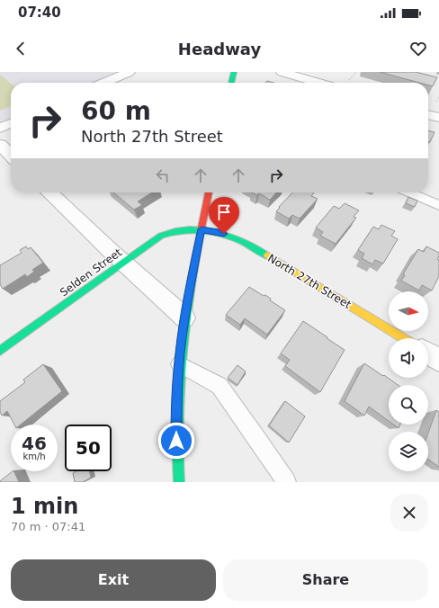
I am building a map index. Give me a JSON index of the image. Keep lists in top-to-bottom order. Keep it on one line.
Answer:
{"streets":{"street":["Selden Street","North 27th Street"]},"crossings":[["Selden Street","North 27th Street"]],"north":"right","page":{"status":"07:40","header":"Headway","turn":["60 m","North 27th Street"],"speed":"46 km/h","limit":"50","heading":["1 min","70 m · 07:41"],"buttons":["Exit","Share"]}}
